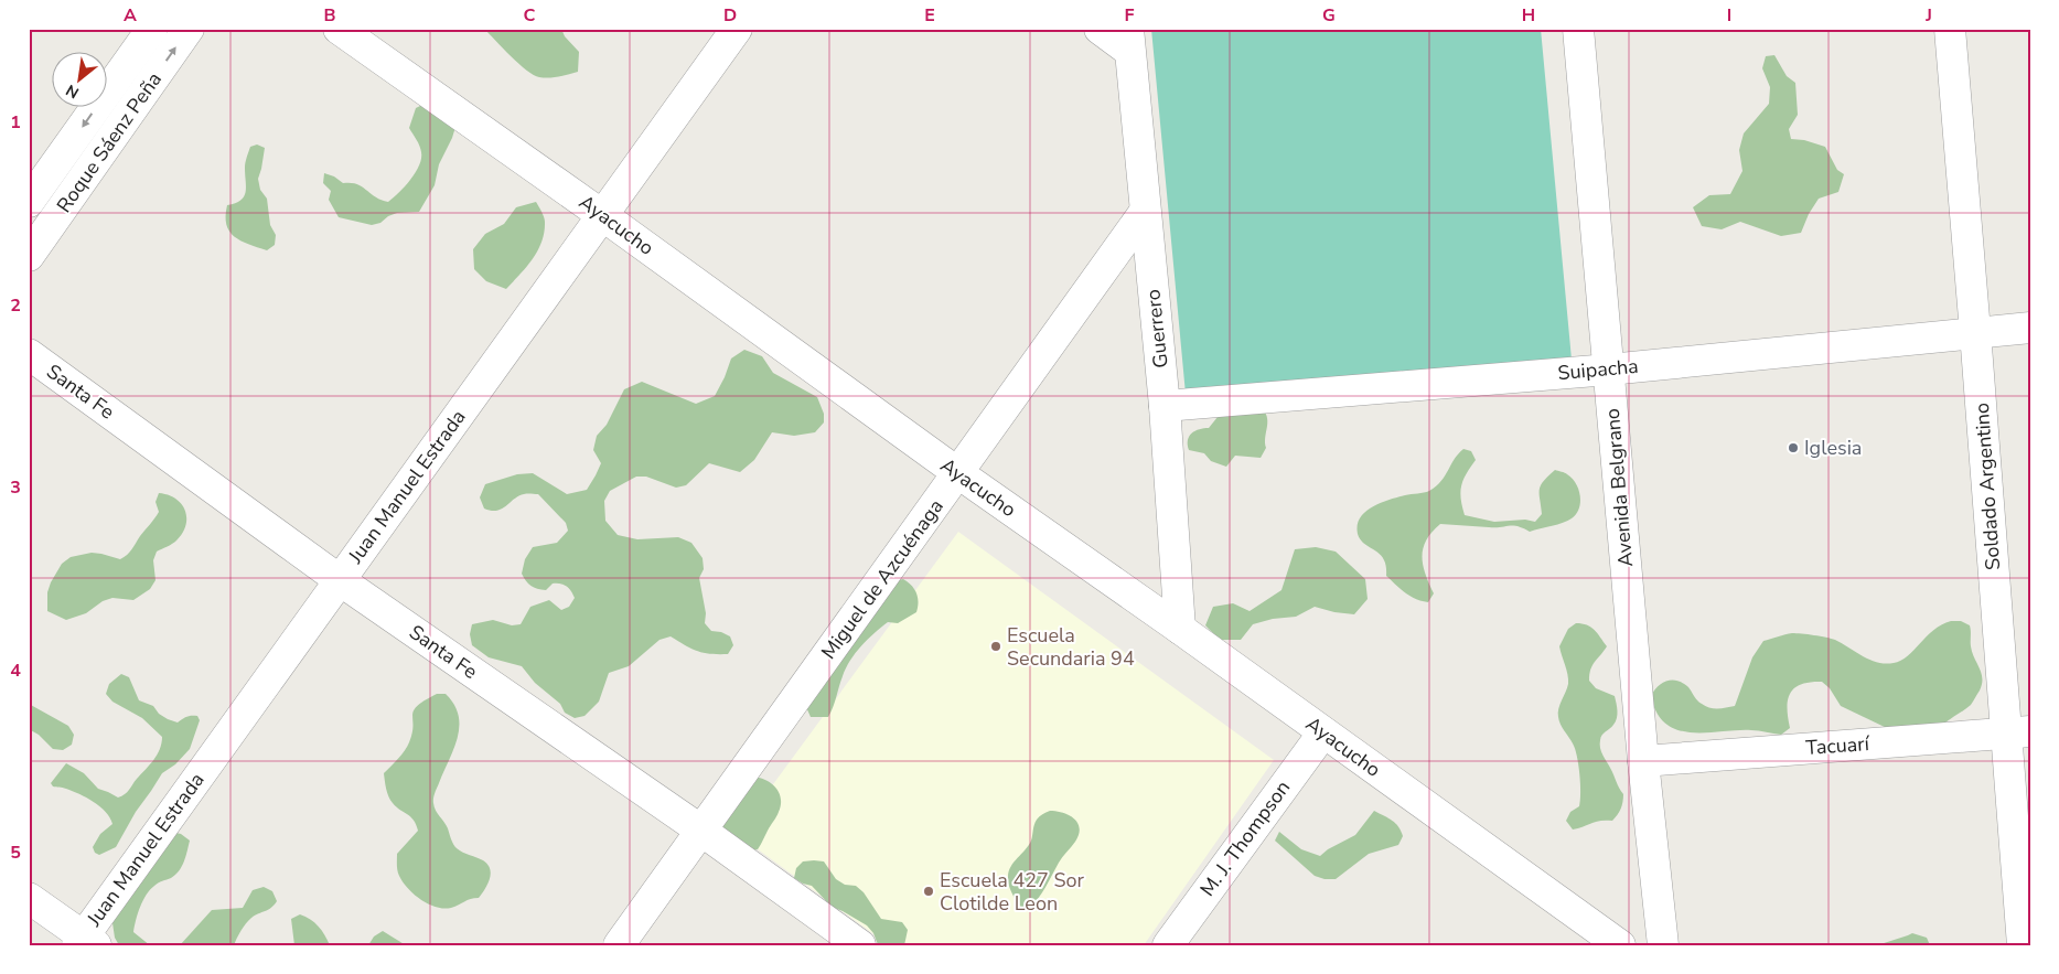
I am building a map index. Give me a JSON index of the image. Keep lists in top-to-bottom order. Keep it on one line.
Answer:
{"streets":{"street":["Roque Sáenz Peña","Ayacucho","Guerrero","Suipacha","Santa Fe","Juan Manuel Estrada","Soldado Argentino","Avenida Belgrano","Miguel de Azcuénaga","Tacuarí","M. J. Thompson"]},"crossings":[["Ayacucho","Guerrero"],["Ayacucho","Juan Manuel Estrada"],["Ayacucho","Miguel de Azcuénaga"],["Ayacucho","M. J. Thompson"],["Guerrero","Suipacha"],["Guerrero","Miguel de Azcuénaga"],["Suipacha","Soldado Argentino"],["Suipacha","Avenida Belgrano"],["Santa Fe","Juan Manuel Estrada"],["Santa Fe","Miguel de Azcuénaga"],["Soldado Argentino","Tacuarí"],["Avenida Belgrano","Tacuarí"]],"places":["Iglesia","Escuela Secundaria 94","Escuela 427 Sor Clotilde Leon"],"north":"bottom left","grid":{"columns":["A","B","C","D","E","F","G","H","I","J"],"rows":["1","2","3","4","5"]}}
